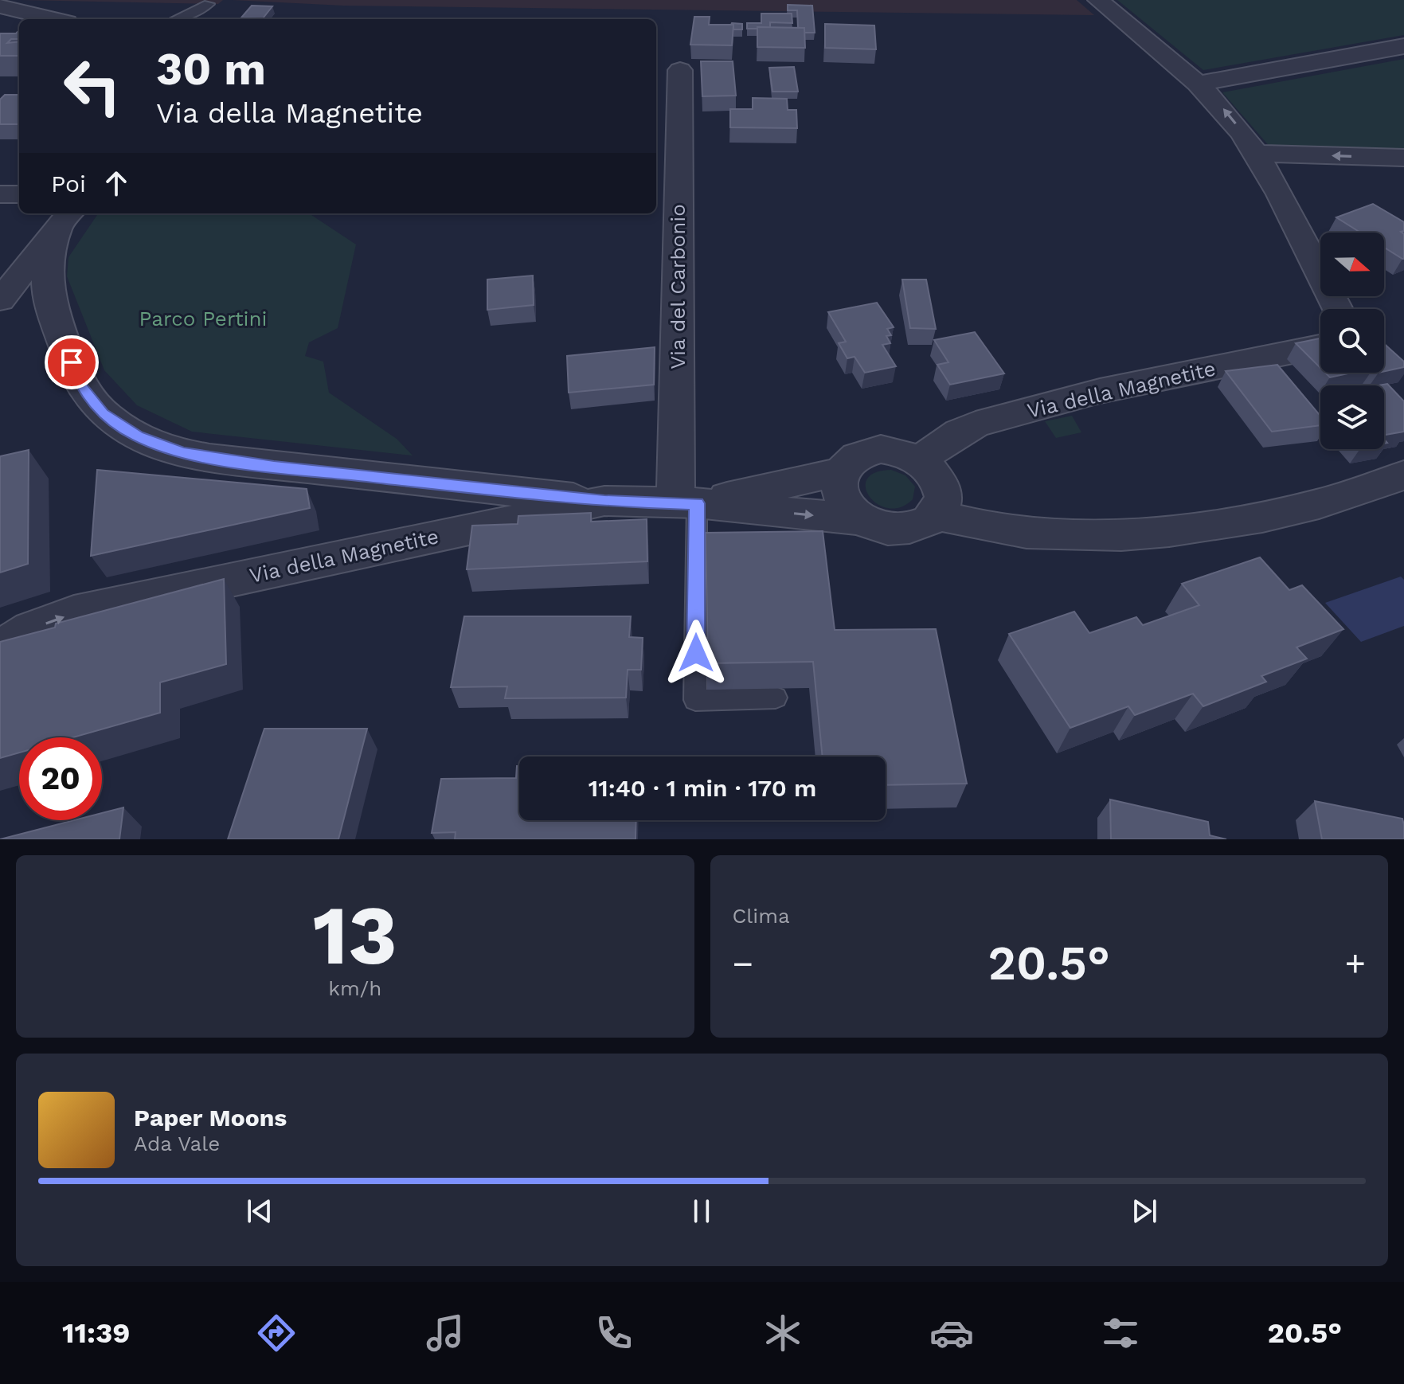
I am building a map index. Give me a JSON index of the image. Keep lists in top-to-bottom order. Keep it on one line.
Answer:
{"streets":{"street":["Via del Carbonio","Via della Magnetite"]},"crossings":[["Via del Carbonio","Via della Magnetite"]],"one_way":["Via della Magnetite"],"parks":["Parco Pertini"],"north":"right","page":{"turn":["30 m","Via della Magnetite"],"then":"Poi","limit":"20","trip":"11:40 · 1 min · 170 m","tile":[["13","km/h"],"Clima"],"heat":["−","20.5°","+"],"song":["Paper Moons","Ada Vale"],"tabs":["11:39","20.5°"]}}
